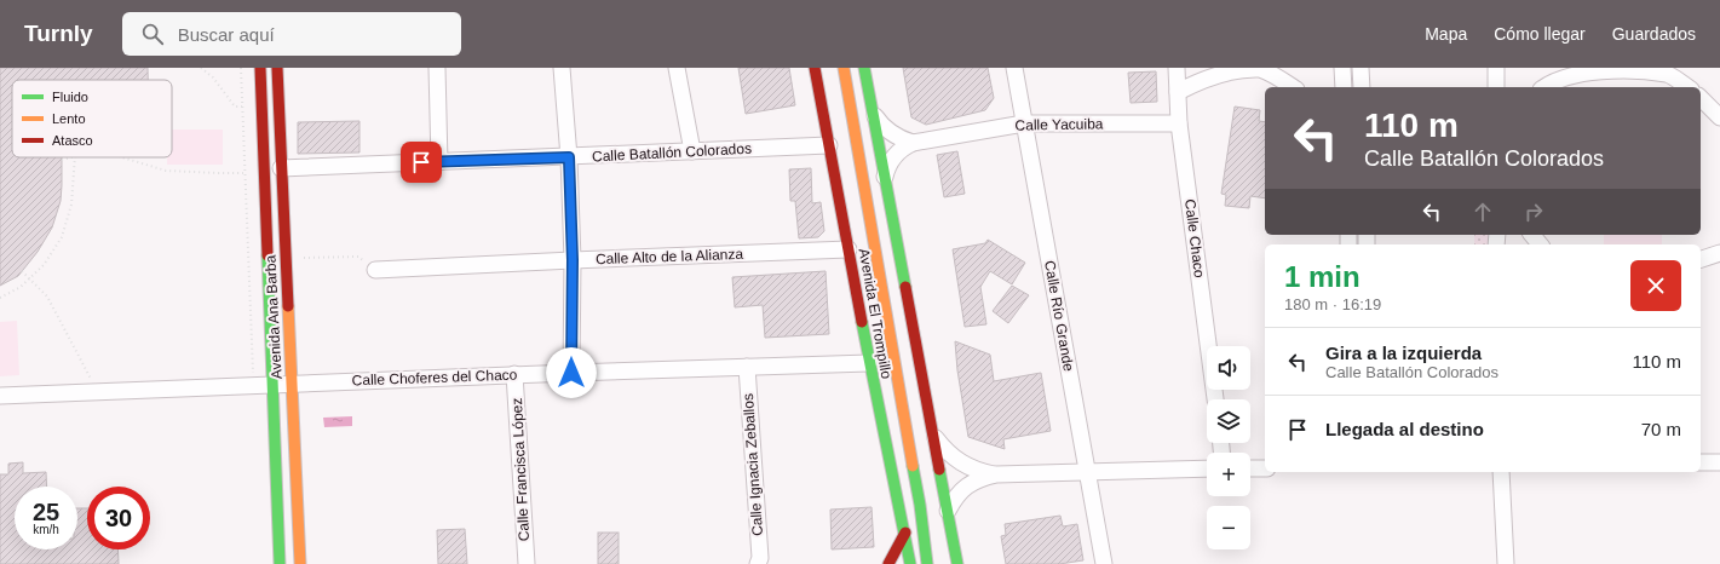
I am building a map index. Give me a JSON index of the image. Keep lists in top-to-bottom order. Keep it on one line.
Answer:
{"streets":{"main road":["Avenida El Trompillo","Avenida Ana Barba"],"street":["Calle Yacuiba","Calle Batallón Colorados","Calle Chaco","Calle Alto de la Alianza","Calle Río Grande","Calle Choferes del Chaco","Calle Ignacia Zeballos","Calle Francisca López"]},"crossings":[["Calle Yacuiba","Calle Chaco"],["Calle Yacuiba","Calle Río Grande"],["Calle Batallón Colorados","Avenida El Trompillo"],["Calle Batallón Colorados","Avenida Ana Barba"],["Calle Alto de la Alianza","Avenida El Trompillo"],["Avenida El Trompillo","Calle Choferes del Chaco"],["Avenida Ana Barba","Calle Choferes del Chaco"],["Calle Choferes del Chaco","Calle Ignacia Zeballos"],["Calle Choferes del Chaco","Calle Francisca López"]],"legend":["Fluido","Lento","Atasco"],"page":{"header":"Turnly","search":"Buscar aquí","nav":["Mapa","Cómo llegar","Guardados"],"turn":["110 m","Calle Batallón Colorados"],"heading":["1 min","180 m · 16:19"],"list":[{"name":"Gira a la izquierda","note":"Calle Batallón Colorados","value":"110 m"},{"name":"Llegada al destino","value":"70 m"}],"map_buttons":["+","−"],"speed":"25 km/h","limit":"30"}}
